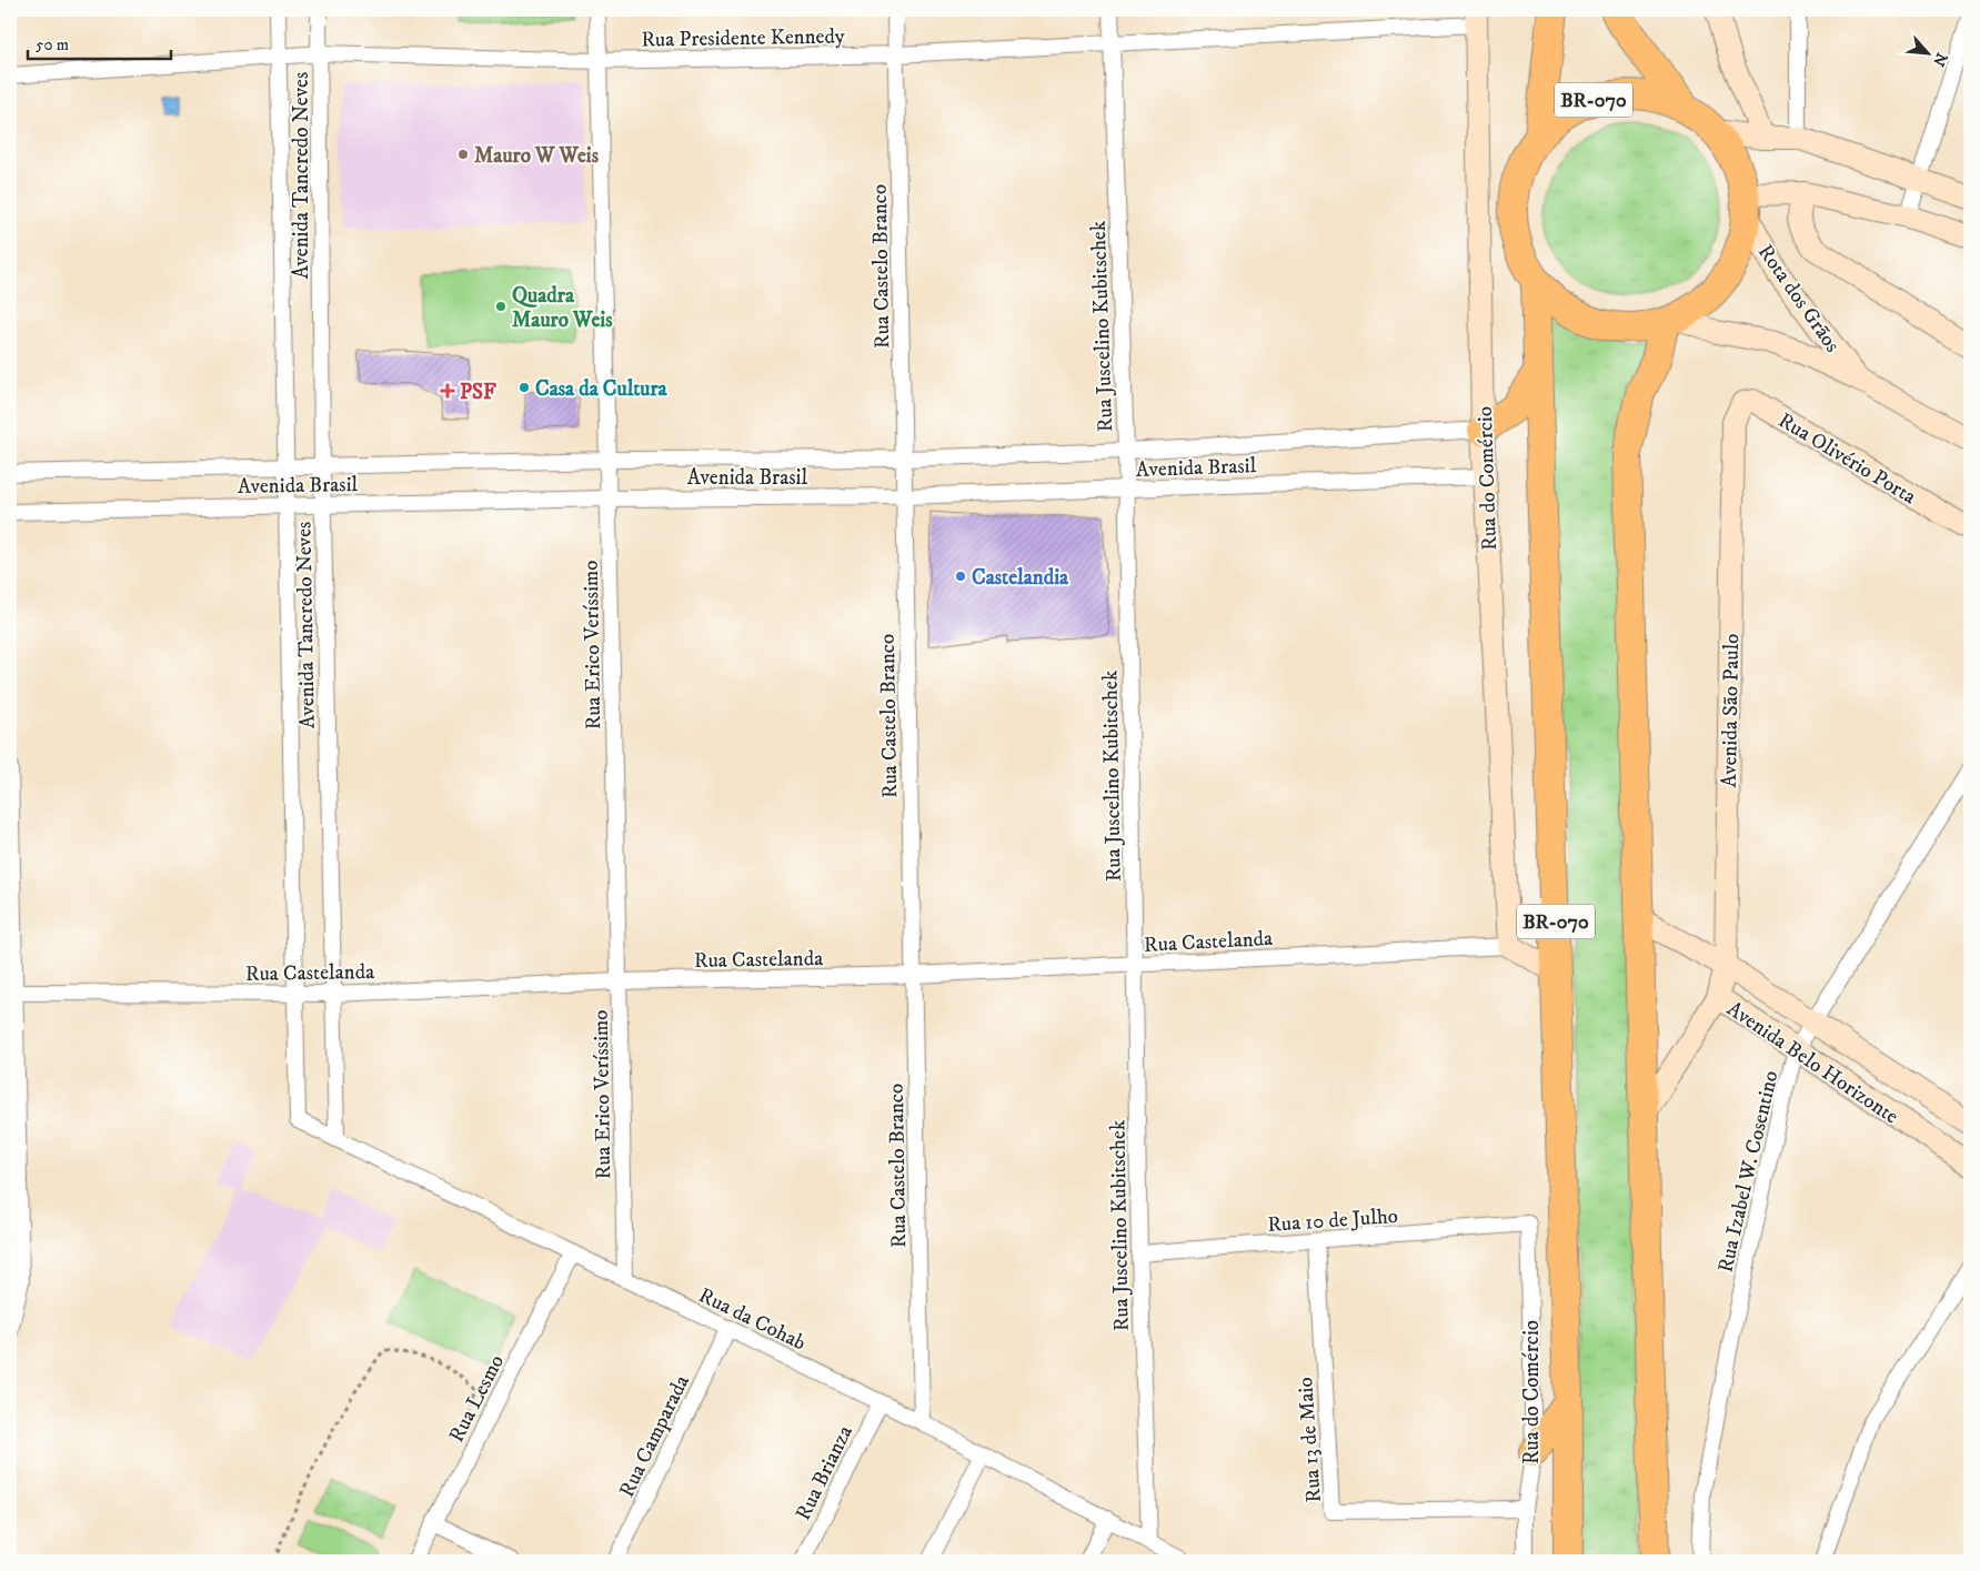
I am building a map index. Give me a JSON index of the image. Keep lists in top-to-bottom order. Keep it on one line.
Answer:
{"streets":{"highway":["BR-070"],"street":["Rua Presidente Kennedy","Avenida Tancredo Neves","Rua Castelo Branco","Rota dos Grãos","Rua Juscelino Kubitschek","Rua Olivério Porta","Avenida Brasil","Rua do Comércio","Rua Erico Veríssimo","Avenida São Paulo","Rua Castelanda","Avenida Belo Horizonte","Rua Izabel W. Cosentino","Rua 10 de Julho","Rua da Cohab","Rua Lesmo","Rua Camparada","Rua 13 de Maio","Rua Brianza"]},"crossings":[["Rua Presidente Kennedy","Avenida Tancredo Neves"],["Rua Presidente Kennedy","Rua Castelo Branco"],["Rua Presidente Kennedy","Rua Juscelino Kubitschek"],["Rua Presidente Kennedy","Rua do Comércio"],["Rua Presidente Kennedy","Rua Erico Veríssimo"],["BR-070","Rota dos Grãos"],["Avenida Tancredo Neves","Avenida Brasil"],["Avenida Tancredo Neves","Rua Castelanda"],["Avenida Tancredo Neves","Rua da Cohab"],["Rua Castelo Branco","Avenida Brasil"],["Rua Castelo Branco","Rua Castelanda"],["Rua Castelo Branco","Rua da Cohab"],["Rua Juscelino Kubitschek","Avenida Brasil"],["Rua Juscelino Kubitschek","Rua Castelanda"],["Rua Juscelino Kubitschek","Rua 10 de Julho"],["Rua Juscelino Kubitschek","Rua da Cohab"],["Rua Olivério Porta","Avenida São Paulo"],["Avenida Brasil","Rua do Comércio"],["Avenida Brasil","Rua Erico Veríssimo"],["Rua do Comércio","Rua Castelanda"],["Rua do Comércio","Rua 10 de Julho"],["Rua do Comércio","Rua 13 de Maio"],["Rua Erico Veríssimo","Rua Castelanda"],["Rua Erico Veríssimo","Rua da Cohab"],["Avenida São Paulo","Avenida Belo Horizonte"],["Avenida Belo Horizonte","Rua Izabel W. Cosentino"],["Rua 10 de Julho","Rua 13 de Maio"],["Rua da Cohab","Rua Lesmo"],["Rua da Cohab","Rua Camparada"],["Rua da Cohab","Rua Brianza"]],"places":{"other":["Mauro W Weis","Quadra Mauro Weis","Casa da Cultura","Castelandia"],"health":["PSF"]},"scale_bar":"50 m","north":"bottom right"}
